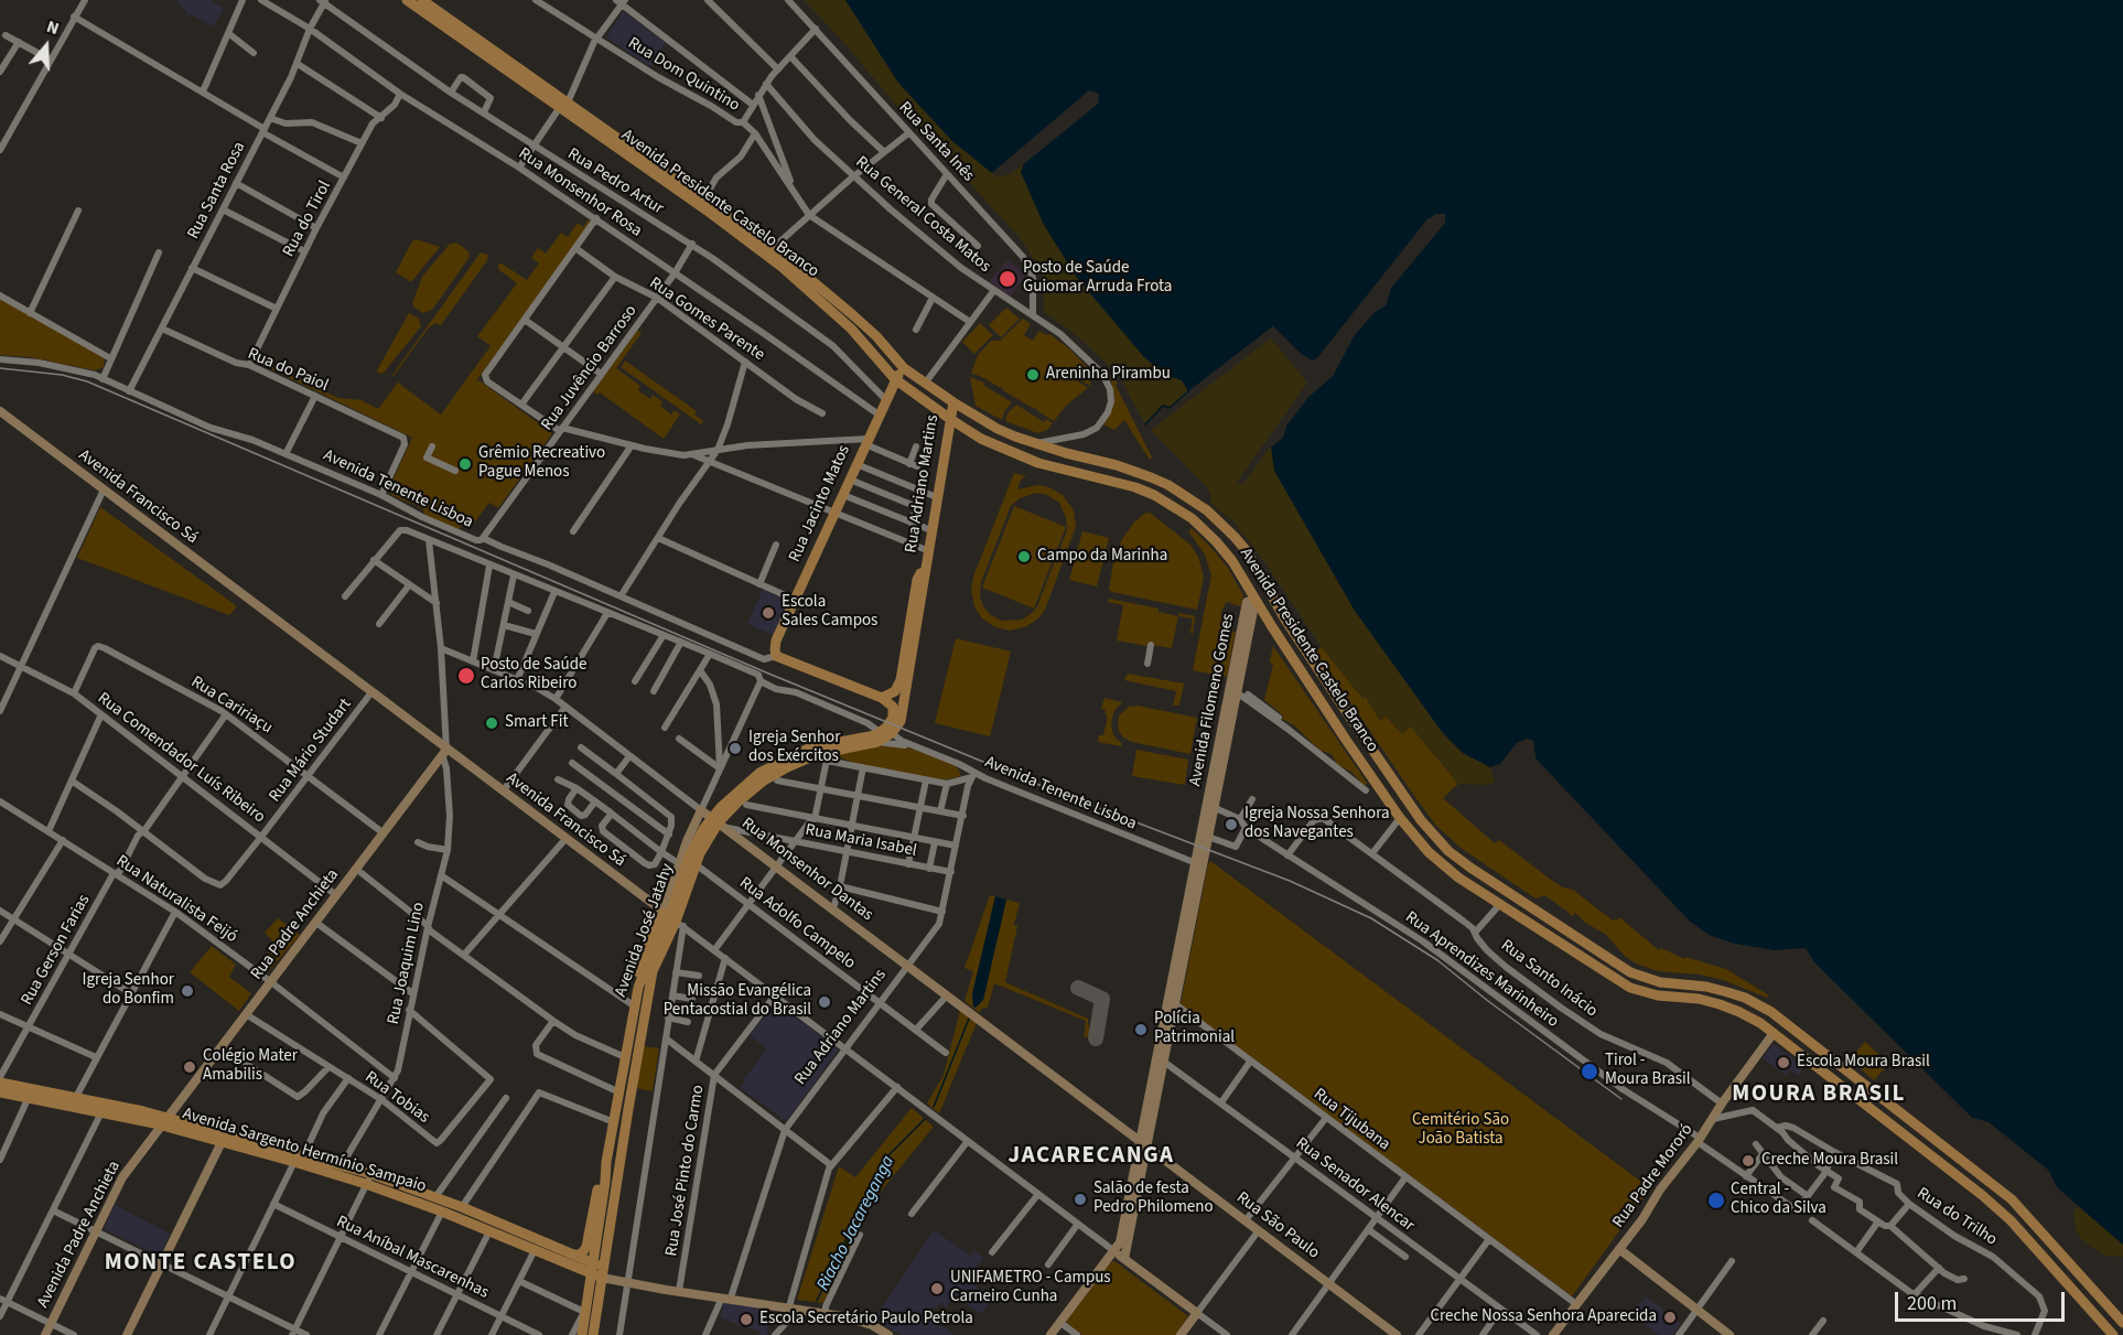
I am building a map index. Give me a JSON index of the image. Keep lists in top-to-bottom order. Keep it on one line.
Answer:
{"streets":{"main road":["Avenida Presidente Castelo Branco","Rua Adriano Martins","Rua Jacinto Matos","Avenida José Jatahy","Avenida Sargento Hermínio Sampaio"],"street":["Rua Dom Quintino","Rua Santa Inês","Rua Pedro Artur","Rua Santa Rosa","Rua Monsenhor Rosa","Rua General Costa Matos","Rua do Tirol","Rua Gomes Parente","Rua Juvêncio Barroso","Rua do Paiol","Avenida Tenente Lisboa","Avenida Francisco Sá","Avenida Filomeno Gomes","Rua Caririaçu","Rua Mário Studart","Rua Comendador Luís Ribeiro","Rua Maria Isabel","Rua Monsenhor Dantas","Rua Naturalista Feijó","Rua Adolfo Campelo","Rua Padre Anchieta","Rua Gerson Farias","Rua Joaquim Lino","Rua Aprendizes Marinheiro","Rua Santo Inácio","Rua Tobias","Rua Tijubana","Rua José Pinto do Carmo","Rua Padre Mororó","Rua Senador Alencar","Rua do Trilho","Rua São Paulo","Avenida Padre Anchieta","Rua Aníbal Mascarenhas"]},"crossings":[["Rua Santa Inês","Rua General Costa Matos"],["Rua Pedro Artur","Rua Santa Rosa"],["Rua Pedro Artur","Rua Juvêncio Barroso"],["Rua Pedro Artur","Rua Jacinto Matos"],["Rua Santa Rosa","Rua Monsenhor Rosa"],["Rua Santa Rosa","Rua do Paiol"],["Rua Santa Rosa","Avenida Tenente Lisboa"],["Rua Monsenhor Rosa","Rua do Tirol"],["Rua Monsenhor Rosa","Rua Juvêncio Barroso"],["Rua Monsenhor Rosa","Rua Jacinto Matos"],["Avenida Presidente Castelo Branco","Rua General Costa Matos"],["Avenida Presidente Castelo Branco","Rua Adriano Martins"],["Avenida Presidente Castelo Branco","Rua Jacinto Matos"],["Avenida Presidente Castelo Branco","Avenida Filomeno Gomes"],["Avenida Presidente Castelo Branco","Rua Padre Mororó"],["Rua do Tirol","Rua do Paiol"],["Rua Gomes Parente","Rua Juvêncio Barroso"],["Rua Juvêncio Barroso","Avenida Tenente Lisboa"],["Rua do Paiol","Avenida Tenente Lisboa"],["Rua Adriano Martins","Avenida Tenente Lisboa"],["Rua Adriano Martins","Avenida Francisco Sá"],["Rua Adriano Martins","Rua Maria Isabel"],["Rua Adriano Martins","Rua Monsenhor Dantas"],["Rua Adriano Martins","Rua Adolfo Campelo"],["Rua Adriano Martins","Avenida José Jatahy"],["Rua Adriano Martins","Avenida Sargento Hermínio Sampaio"],["Avenida Tenente Lisboa","Rua Jacinto Matos"],["Avenida Tenente Lisboa","Avenida Filomeno Gomes"],["Avenida Tenente Lisboa","Avenida José Jatahy"],["Avenida Tenente Lisboa","Rua Joaquim Lino"],["Avenida Francisco Sá","Avenida Filomeno Gomes"],["Avenida Francisco Sá","Rua Mário Studart"],["Avenida Francisco Sá","Rua Padre Anchieta"],["Avenida Francisco Sá","Avenida José Jatahy"],["Avenida Francisco Sá","Rua Joaquim Lino"],["Avenida Francisco Sá","Rua José Pinto do Carmo"],["Avenida Filomeno Gomes","Rua Monsenhor Dantas"],["Avenida Filomeno Gomes","Rua Tijubana"],["Avenida Filomeno Gomes","Rua Senador Alencar"],["Avenida Filomeno Gomes","Rua São Paulo"],["Rua Caririaçu","Rua Mário Studart"],["Rua Caririaçu","Rua Comendador Luís Ribeiro"],["Rua Caririaçu","Rua Padre Anchieta"],["Rua Caririaçu","Rua Gerson Farias"],["Rua Mário Studart","Rua Comendador Luís Ribeiro"],["Rua Mário Studart","Rua Gerson Farias"],["Rua Comendador Luís Ribeiro","Rua Padre Anchieta"],["Rua Comendador Luís Ribeiro","Rua Gerson Farias"],["Rua Maria Isabel","Rua Monsenhor Dantas"],["Rua Maria Isabel","Avenida José Jatahy"],["Rua Monsenhor Dantas","Avenida José Jatahy"],["Rua Monsenhor Dantas","Rua Joaquim Lino"],["Rua Monsenhor Dantas","Rua São Paulo"],["Rua Naturalista Feijó","Rua Padre Anchieta"],["Rua Naturalista Feijó","Rua Gerson Farias"],["Rua Naturalista Feijó","Rua Joaquim Lino"],["Rua Adolfo Campelo","Avenida José Jatahy"],["Rua Padre Anchieta","Rua Joaquim Lino"],["Rua Padre Anchieta","Rua Tobias"],["Rua Padre Anchieta","Avenida Sargento Hermínio Sampaio"],["Rua Padre Anchieta","Avenida Padre Anchieta"],["Avenida José Jatahy","Avenida Sargento Hermínio Sampaio"],["Rua Joaquim Lino","Rua Tobias"],["Rua Joaquim Lino","Avenida Sargento Hermínio Sampaio"],["Rua Aprendizes Marinheiro","Rua Santo Inácio"],["Rua Aprendizes Marinheiro","Rua Padre Mororó"],["Rua Santo Inácio","Rua Padre Mororó"],["Rua Tijubana","Rua Padre Mororó"],["Avenida Sargento Hermínio Sampaio","Rua José Pinto do Carmo"],["Avenida Sargento Hermínio Sampaio","Avenida Padre Anchieta"]],"districts":["MOURA BRASIL","JACARECANGA","MONTE CASTELO"],"water":["Riacho Jacareganga"],"parks":["Cemitério São João Batista"],"places":["Posto de Saúde Guiomar Arruda Frota","Areninha Pirambu","Grêmio Recreativo Pague Menos","Campo da Marinha","Escola Sales Campos","Posto de Saúde Carlos Ribeiro","Smart Fit","Igreja Senhor dos Exércitos","Igreja Nossa Senhora dos Navegantes","Igreja Senhor do Bonfim","Missão Evangélica Pentacostial do Brasil","Polícia Patrimonial","Escola Moura Brasil","Colégio Mater Amabilis","Tirol - Moura Brasil","Creche Moura Brasil","Salão de festa Pedro Philomeno","Central - Chico da Silva","UNIFAMETRO - Campus Carneiro Cunha","Creche Nossa Senhora Aparecida","Escola Secretário Paulo Petrola"],"scale_bar":"200 m","north":"top"}
